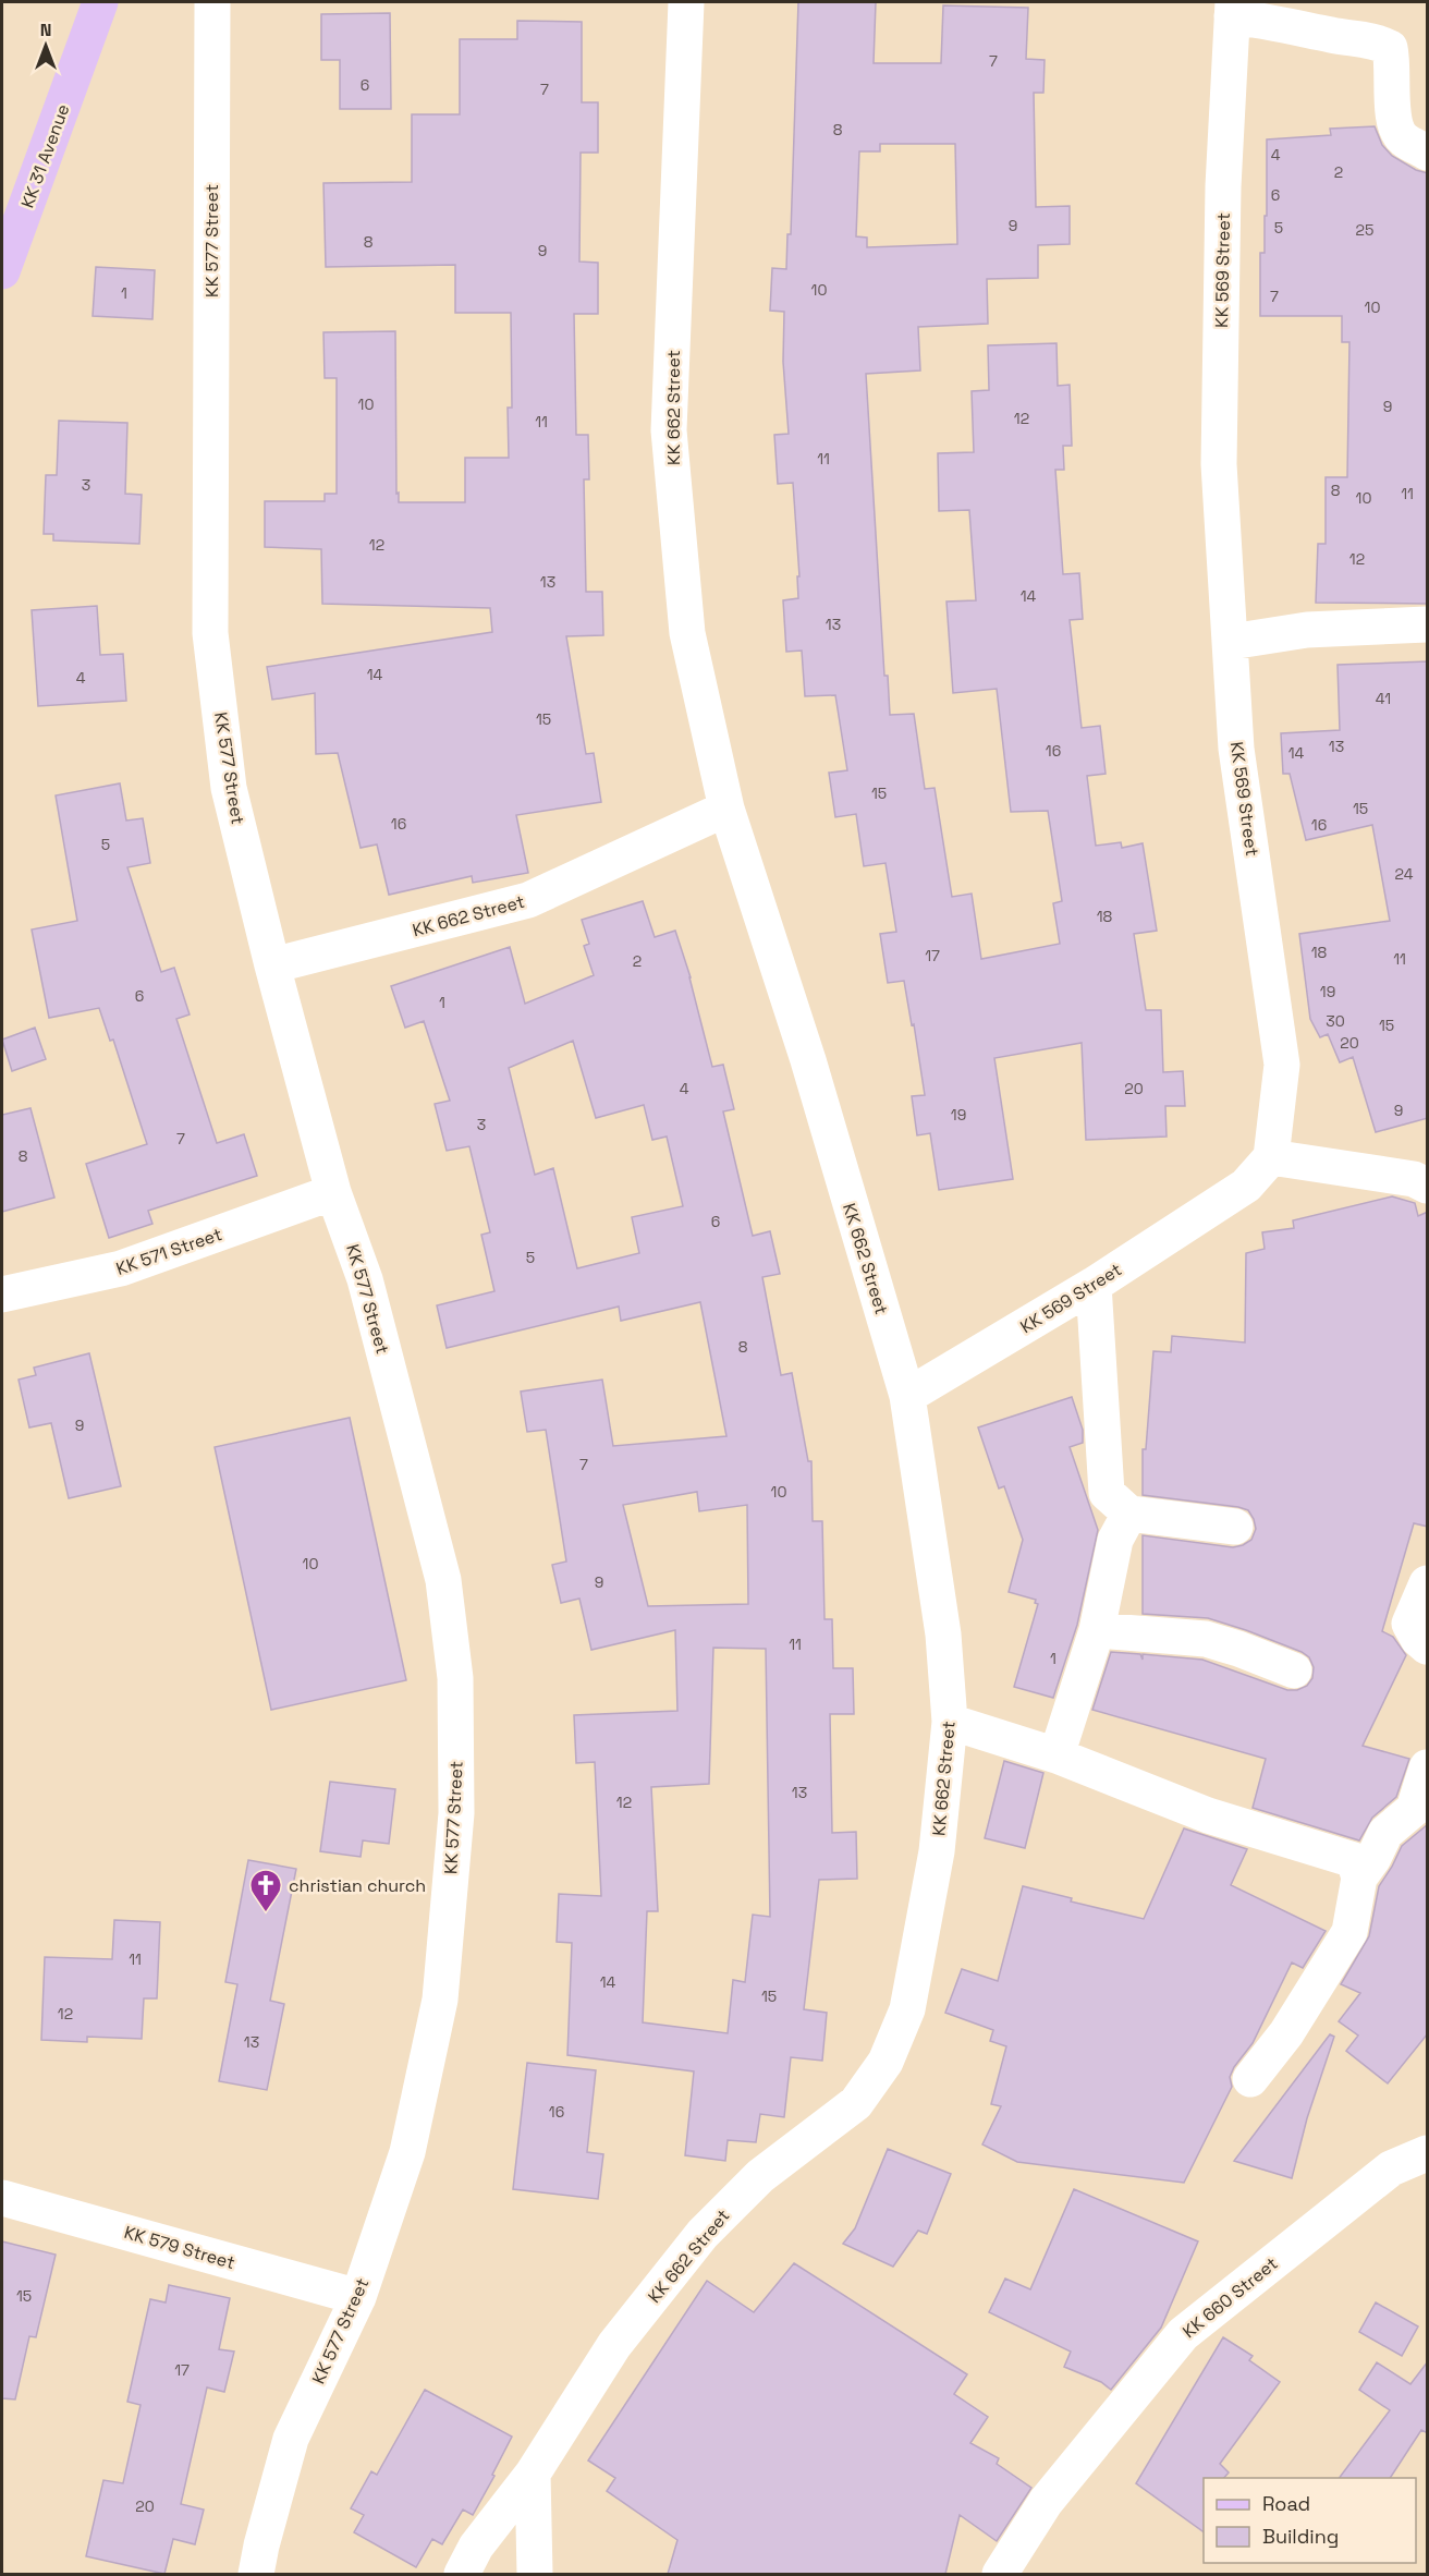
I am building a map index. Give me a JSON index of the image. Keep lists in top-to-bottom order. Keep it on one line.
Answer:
{"streets":{"main road":["KK 31 Avenue"],"street":["KK 577 Street","KK 569 Street","KK 662 Street","KK 571 Street","KK 579 Street","KK 660 Street"]},"crossings":[["KK 577 Street","KK 662 Street"],["KK 577 Street","KK 571 Street"],["KK 577 Street","KK 579 Street"],["KK 569 Street","KK 662 Street"]],"places":{"church":["christian church"]},"house_numbers":["7","6","7","8","4","2","6","9","5","25","8","9","10","1","7","10","10","9","12","11","11","3","8","11","10","12","12","13","14","13","14","4","41","15","13","16","14","15","15","16","16","5","24","18","18","17","11","2","19","6","1","30","15","20","4","20","9","19","3","7","8","6","5","8","9","7","10","10","9","11","1","13","12","11","14","15","12","13","16","15","17","20"],"legend":["Road","Building"],"north":"top"}
